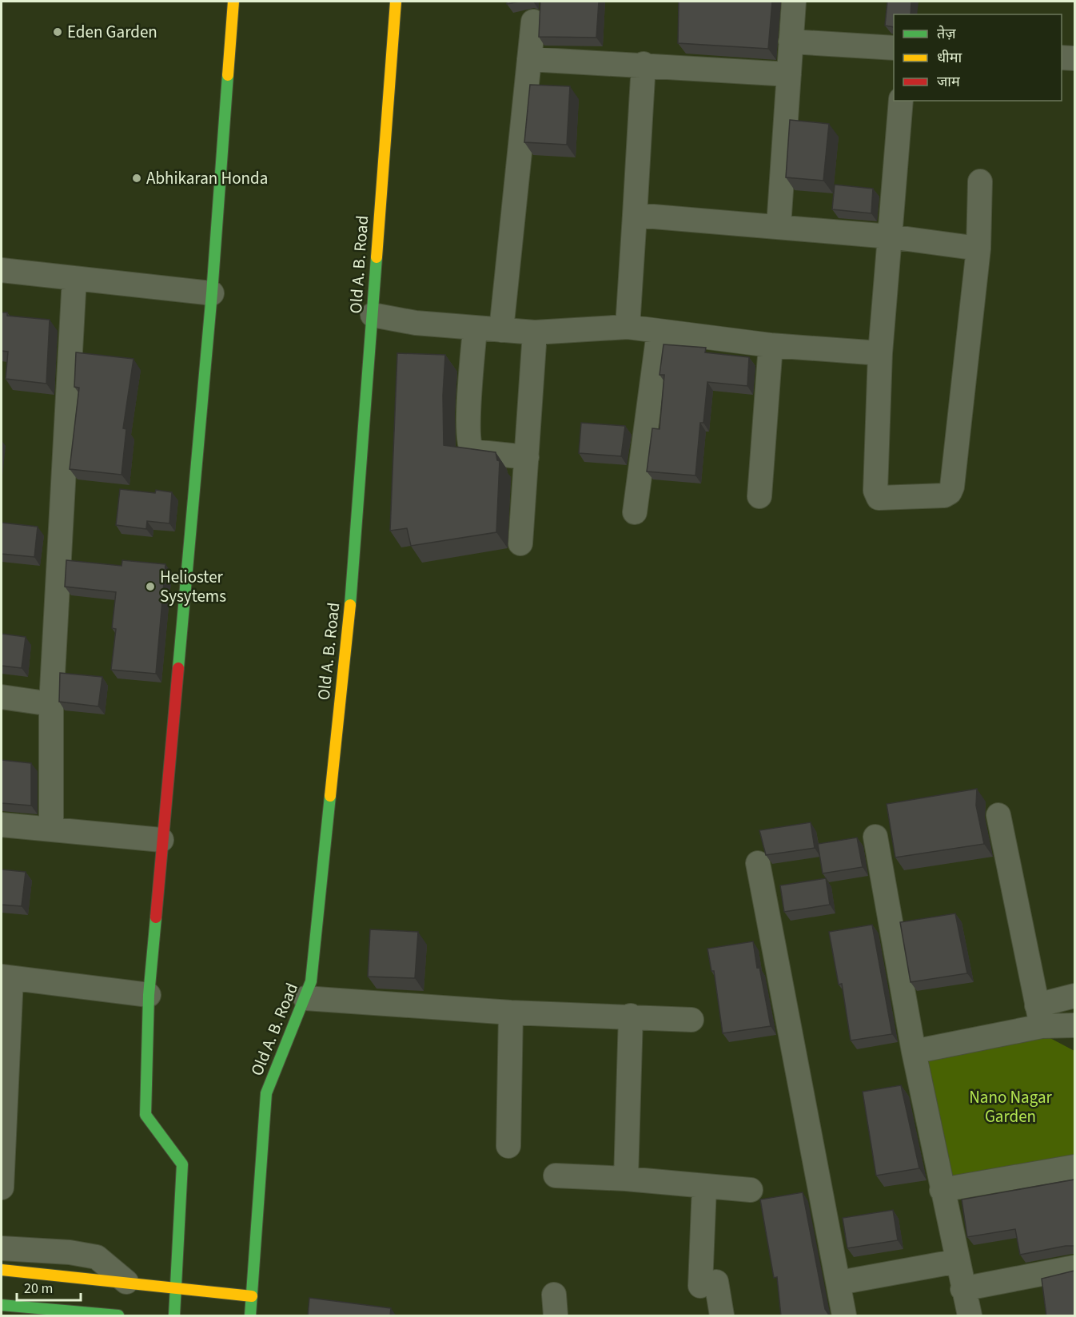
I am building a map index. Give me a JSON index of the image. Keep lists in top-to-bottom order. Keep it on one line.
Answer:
{"streets":{"main road":["Old A. B. Road"]},"parks":["Nano Nagar Garden"],"places":["Eden Garden","Abhikaran Honda","Helioster Sysytems"],"legend":["तेज़","धीमा","जाम"],"scale_bar":"20 m"}
